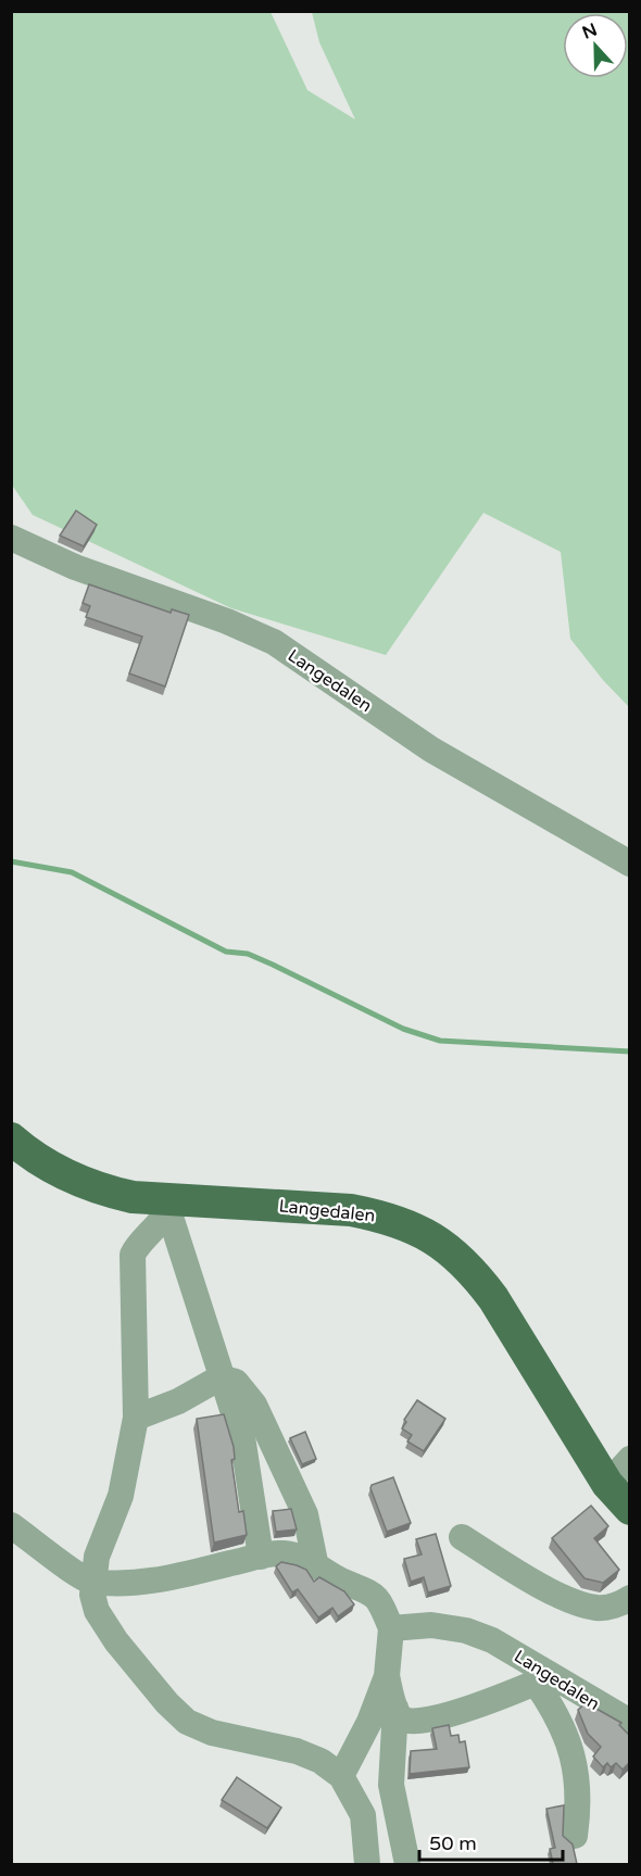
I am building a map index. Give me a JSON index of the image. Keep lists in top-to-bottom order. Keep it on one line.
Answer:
{"streets":{"main road":["Langedalen"]},"scale_bar":"50 m","north":"top"}
